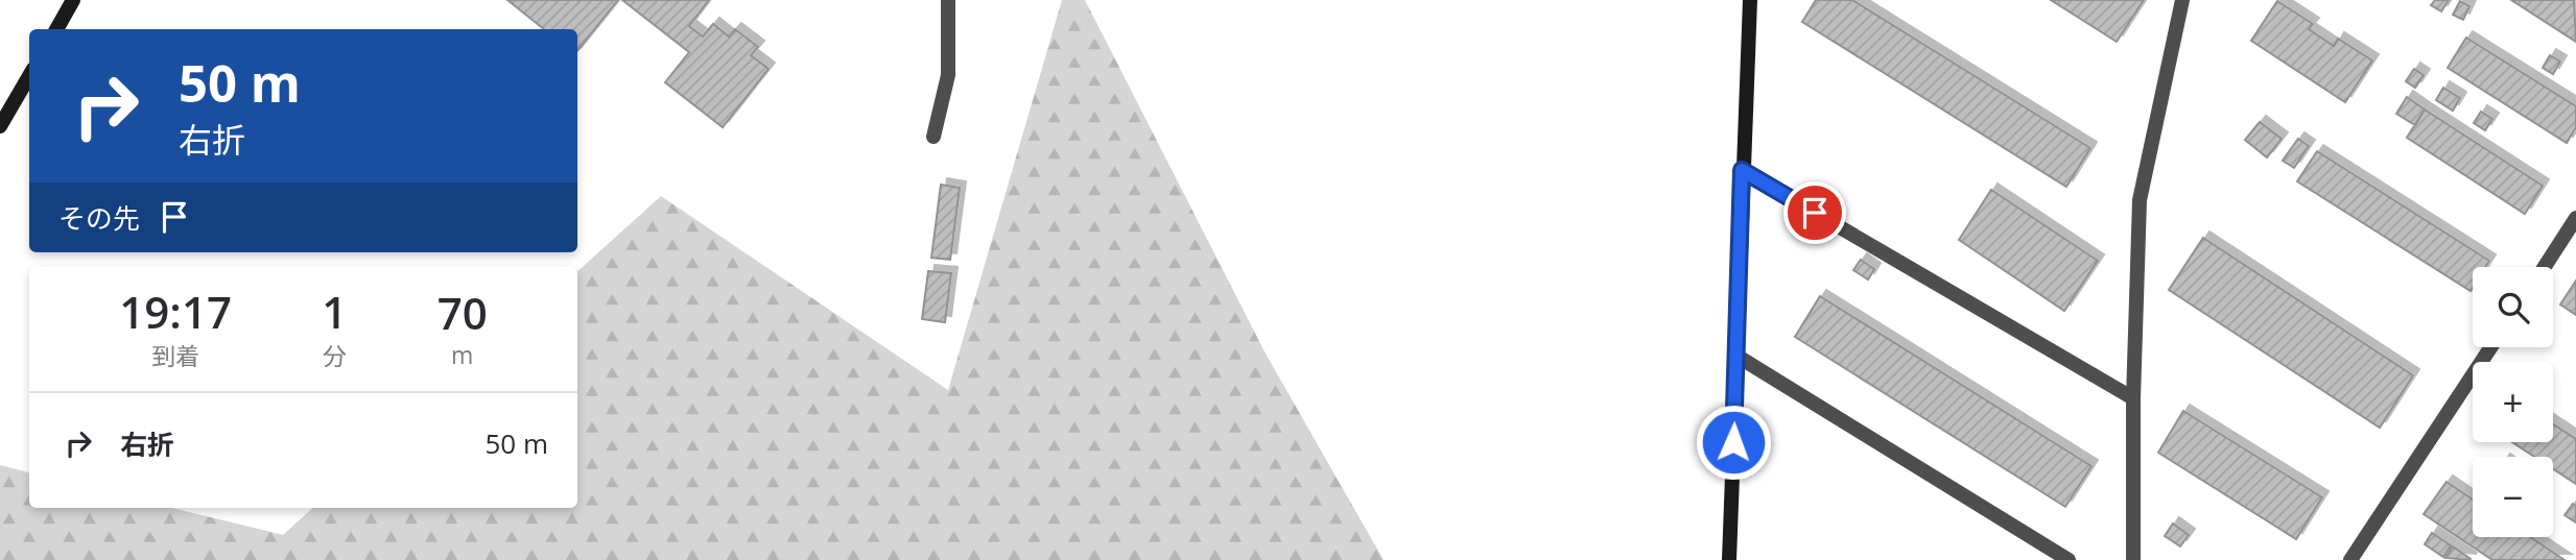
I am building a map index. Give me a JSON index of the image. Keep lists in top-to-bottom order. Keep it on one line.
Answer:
{"page":{"turn":["50 m","右折"],"then":"その先","map_buttons":["+","−"],"eta":["19:17","到着","1","分","70","m"],"list":[{"name":"右折","value":"50 m"}]}}
